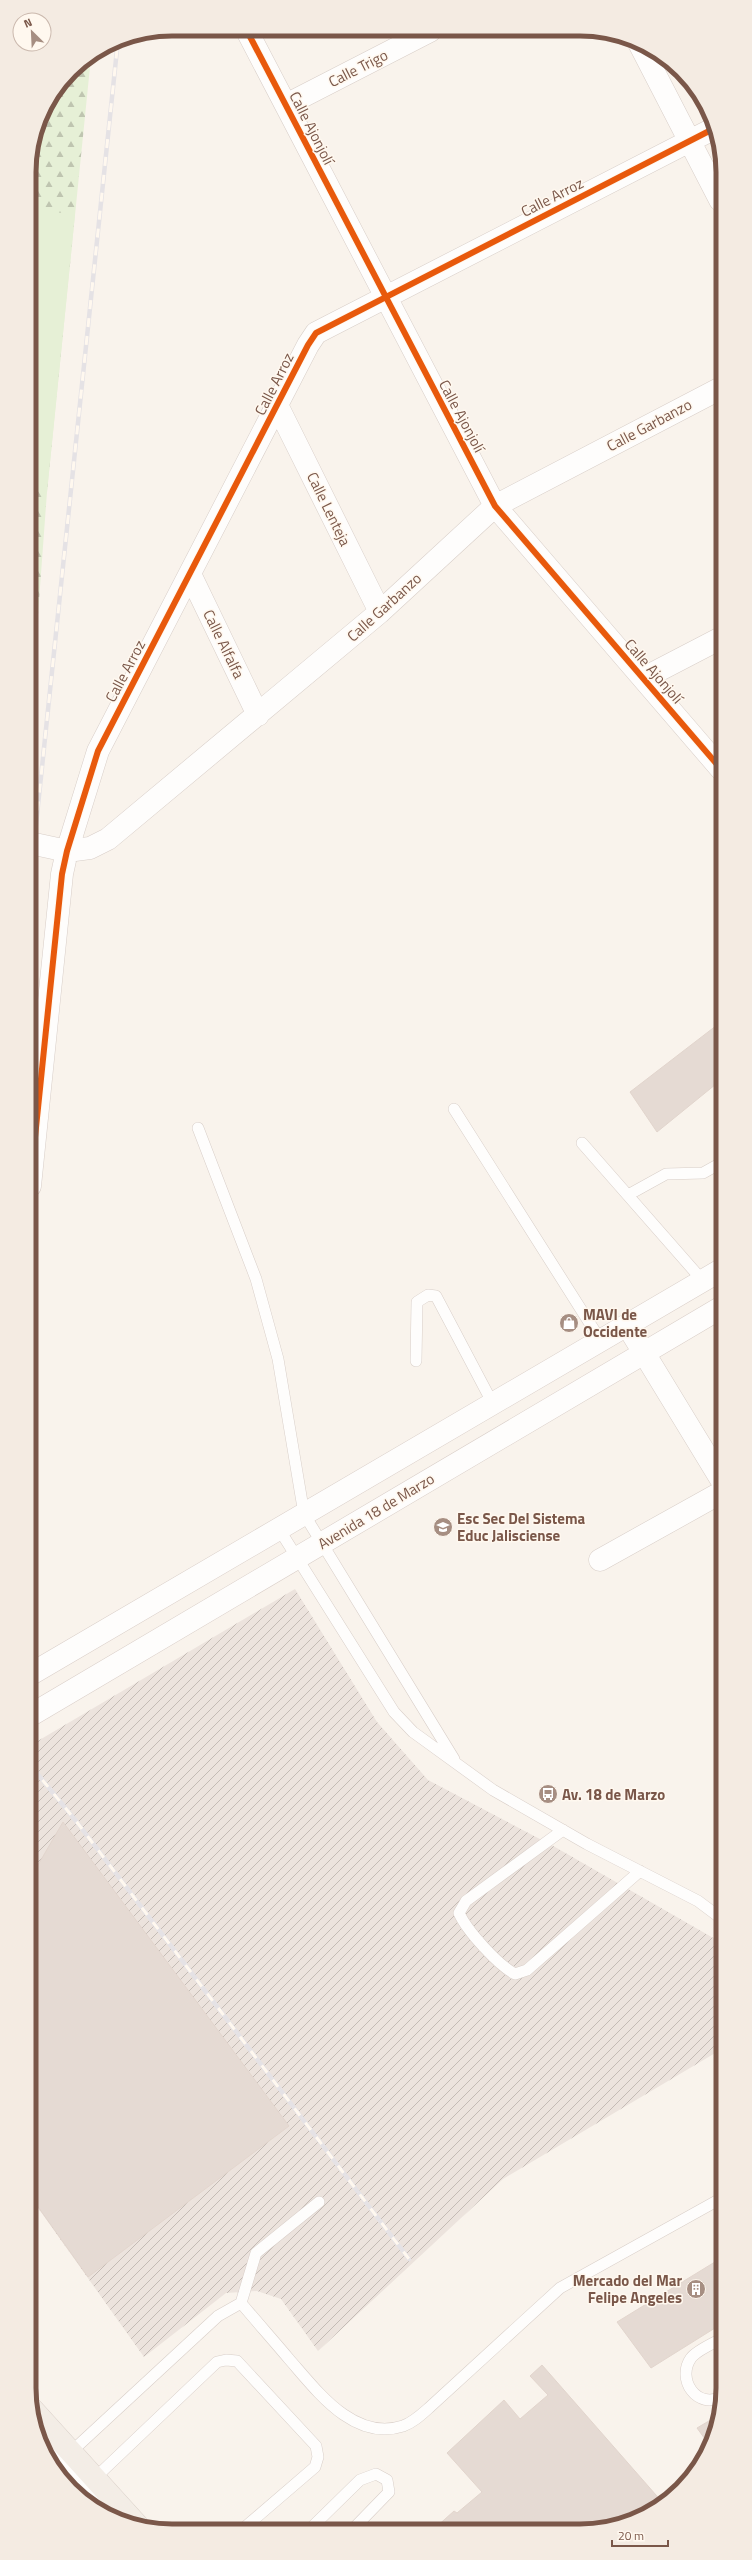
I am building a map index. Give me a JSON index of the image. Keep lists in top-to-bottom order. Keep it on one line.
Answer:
{"streets":{"street":["Calle Trigo","Calle Ajonjolí","Calle Arroz","Calle Garbanzo","Calle Lenteja","Calle Alfalfa","Avenida 18 de Marzo"]},"crossings":[["Calle Trigo","Calle Ajonjolí"],["Calle Ajonjolí","Calle Arroz"],["Calle Ajonjolí","Calle Garbanzo"],["Calle Arroz","Calle Garbanzo"],["Calle Arroz","Calle Lenteja"],["Calle Arroz","Calle Alfalfa"],["Calle Garbanzo","Calle Lenteja"],["Calle Garbanzo","Calle Alfalfa"]],"places":{"shop":["MAVI de Occidente"],"school or university":["Esc Sec Del Sistema Educ Jalisciense"],"bus stop":["Av. 18 de Marzo"],"building":["Mercado del Mar Felipe Angeles"]},"scale_bar":"20 m","north":"top left"}
